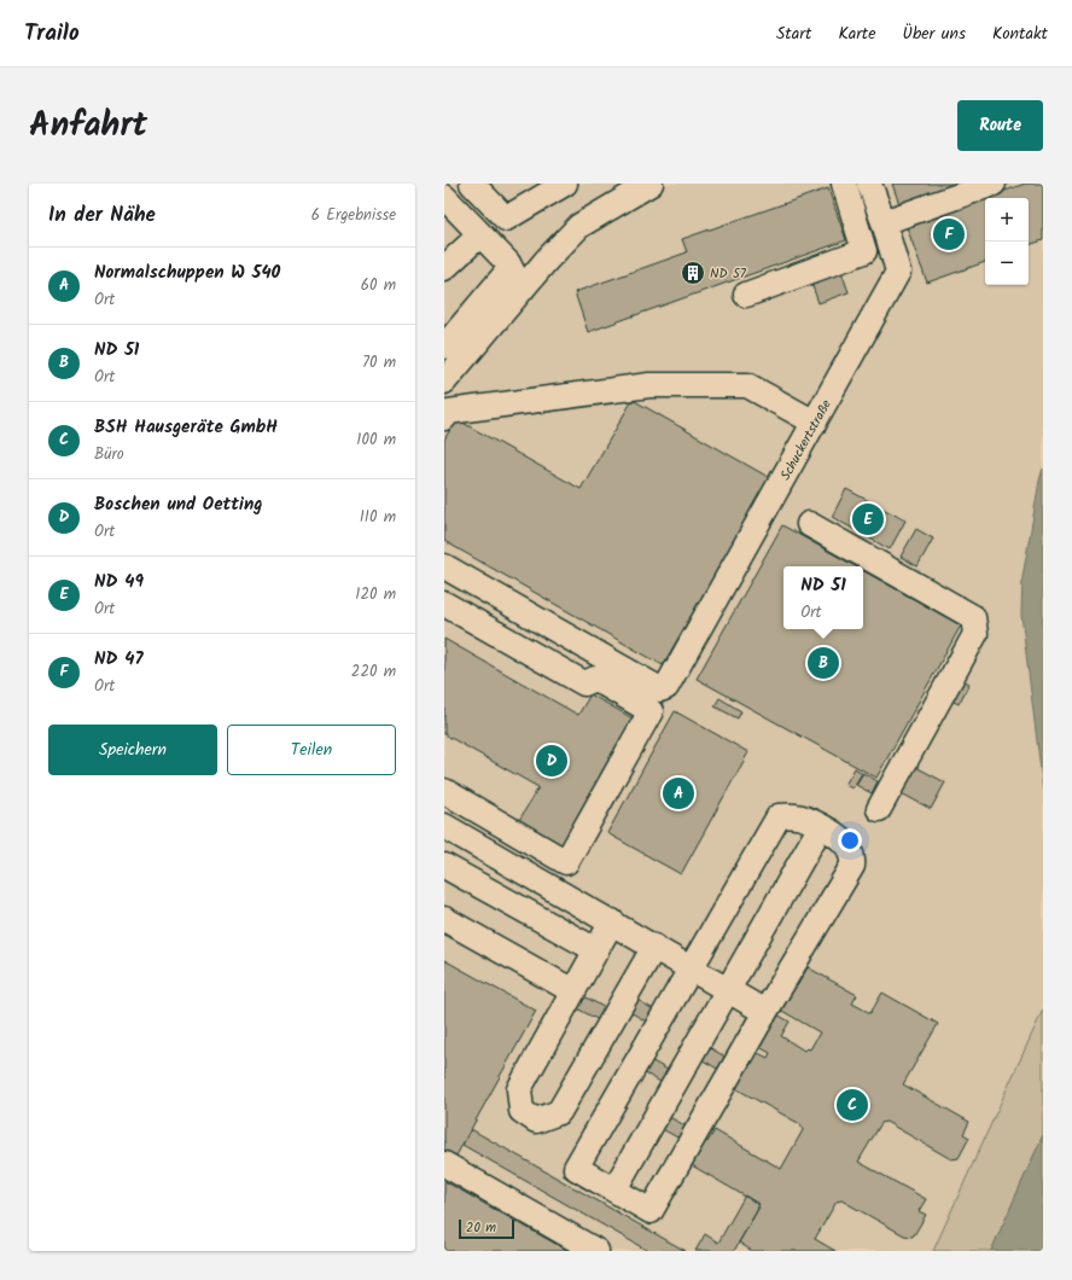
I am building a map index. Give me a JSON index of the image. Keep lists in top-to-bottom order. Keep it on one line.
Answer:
{"streets":{"lane":["Schuckertstraße"]},"places":{"building":["ND 57"]},"scale_bar":"20 m","page":{"header":"Trailo","nav":["Start","Karte","Über uns","Kontakt"],"title":"Anfahrt","buttons":["Route",["Speichern","Teilen"]],"heading":["In der Nähe","6 Ergebnisse"],"map_buttons":["+","−"],"pins":["F","E","B","D","A","C"],"list":[{"mark":"A","name":"Normalschuppen W 540","note":"Ort","value":"60 m"},{"mark":"B","name":"ND 51","note":"Ort","value":"70 m"},{"mark":"C","name":"BSH Hausgeräte GmbH","note":"Büro","value":"100 m"},{"mark":"D","name":"Boschen und Oetting","note":"Ort","value":"110 m"},{"mark":"E","name":"ND 49","note":"Ort","value":"120 m"},{"mark":"F","name":"ND 47","note":"Ort","value":"220 m"}],"popup":["ND 51","Ort"],"scale":"20 m"}}
